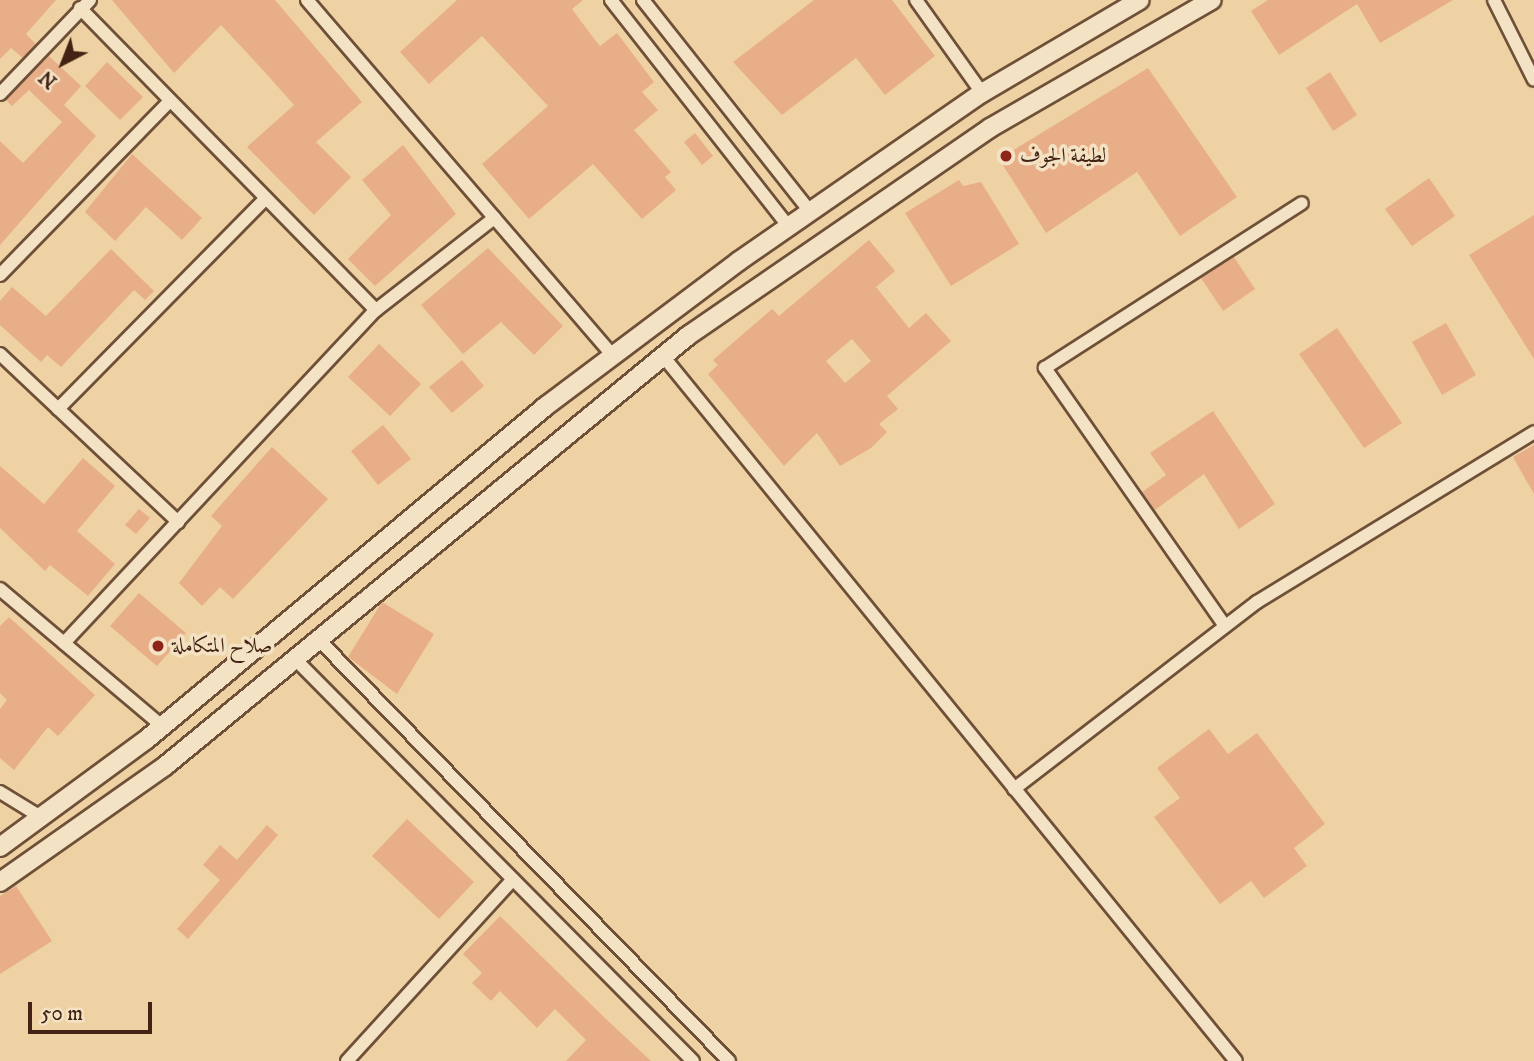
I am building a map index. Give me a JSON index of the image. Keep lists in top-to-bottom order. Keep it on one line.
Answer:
{"places":["لطيفة الجوف","صلاح المتكاملة"],"scale_bar":"50 m","north":"bottom left"}
